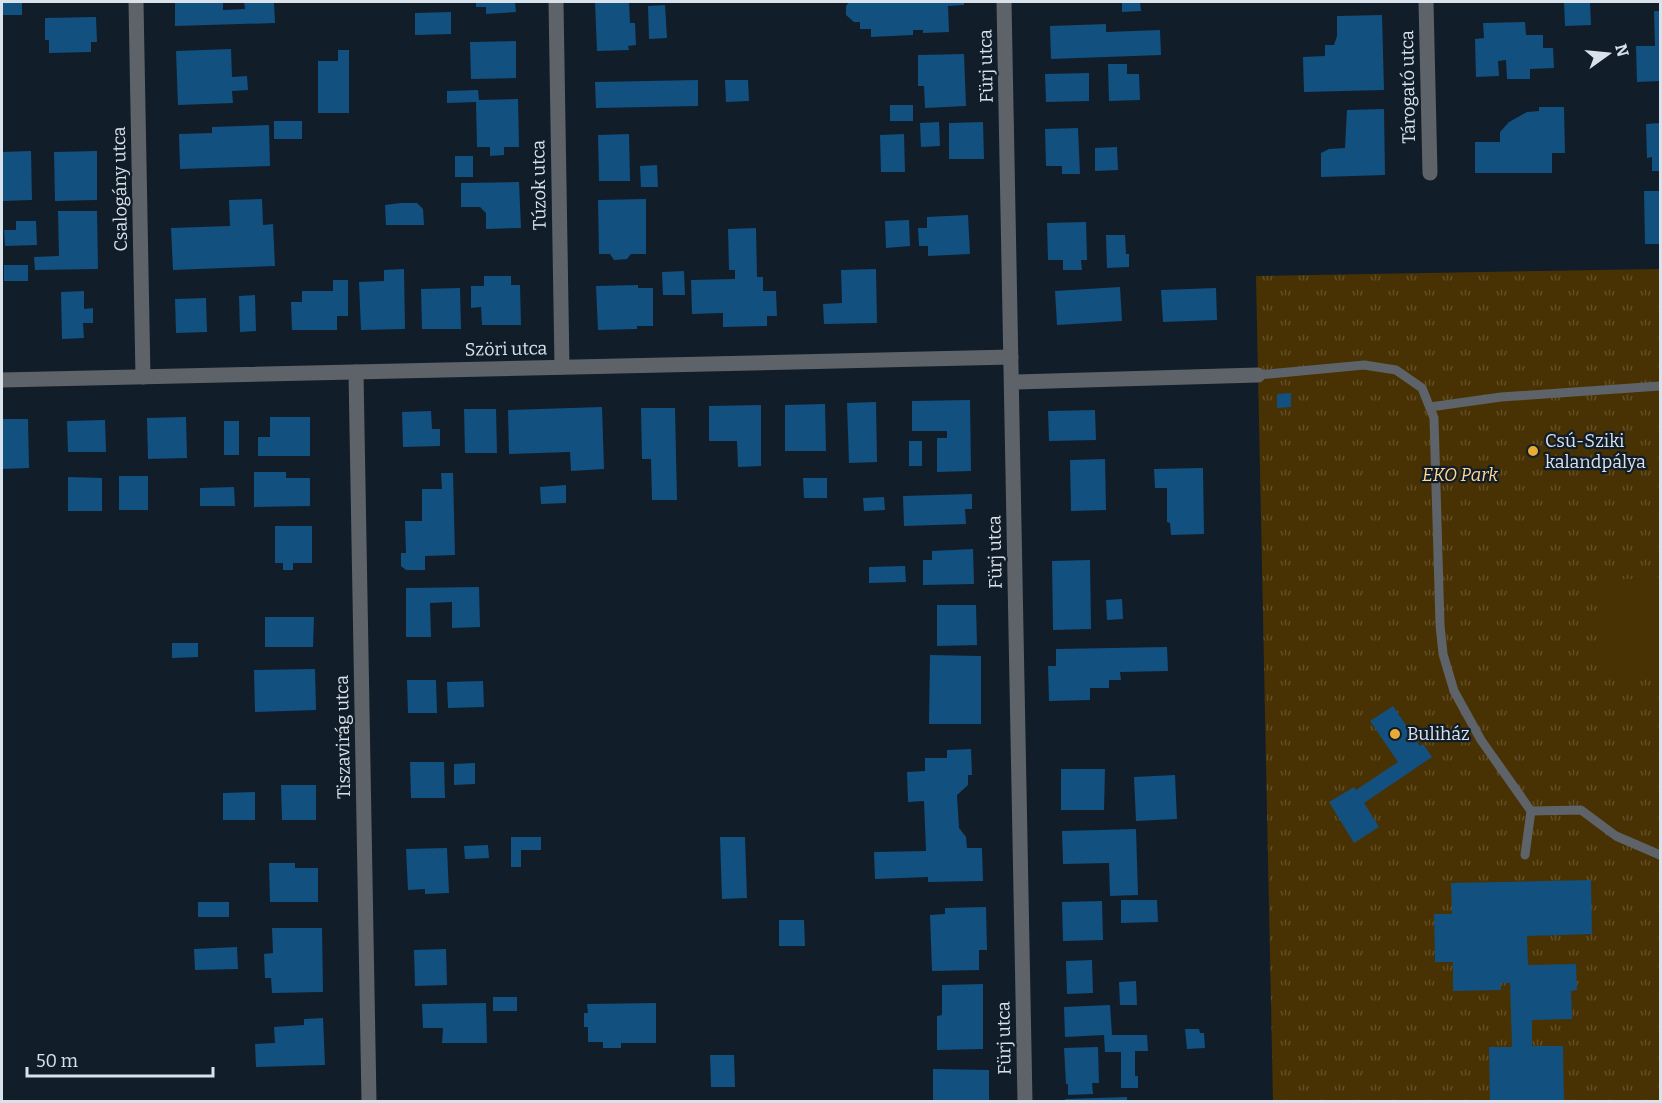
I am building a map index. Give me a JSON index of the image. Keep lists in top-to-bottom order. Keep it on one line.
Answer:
{"streets":{"street":["Fürj utca","Tárogató utca","Túzok utca","Csalogány utca","Szöri utca","Tiszavirág utca"]},"crossings":[["Fürj utca","Szöri utca"],["Túzok utca","Szöri utca"],["Csalogány utca","Szöri utca"],["Szöri utca","Tiszavirág utca"]],"parks":["EKO Park"],"places":["Csú-Sziki kalandpálya","Buliház"],"scale_bar":"50 m","north":"right"}
